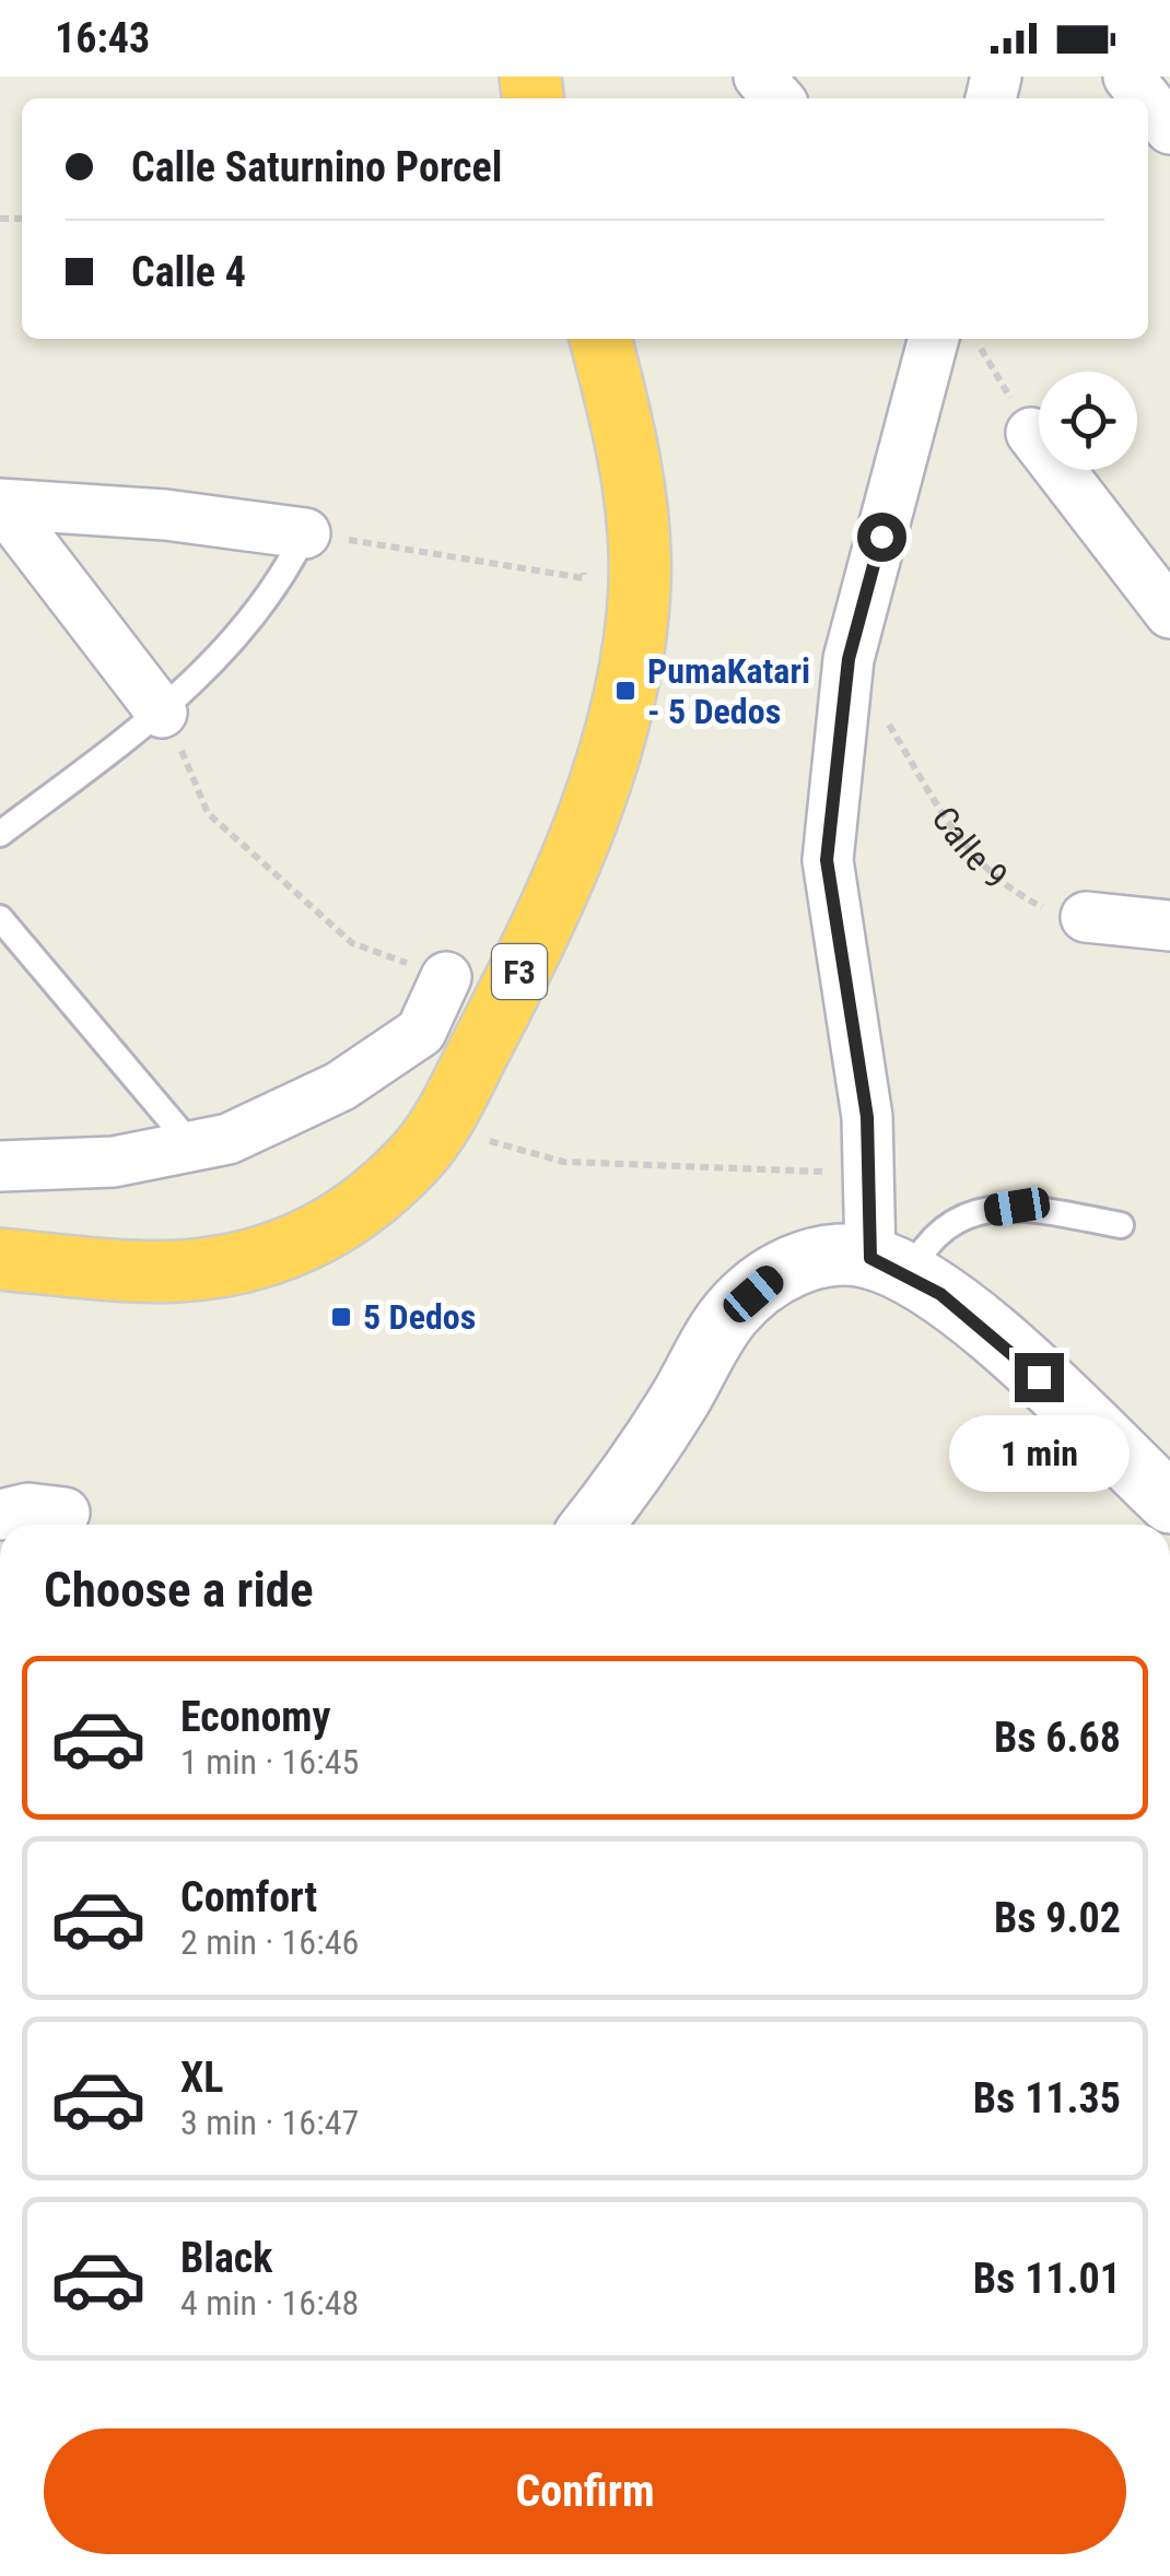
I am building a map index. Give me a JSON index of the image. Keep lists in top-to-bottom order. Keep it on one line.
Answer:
{"streets":{"highway":["F3"],"path":["Calle 9"]},"places":{"transit":["PumaKatari - 5 Dedos","5 Dedos"]},"page":{"status":"16:43","banner":["Calle Saturnino Porcel","Calle 4"],"bubble":"1 min","heading":"Choose a ride","list":[{"name":"Economy","note":"1 min · 16:45","value":"Bs 6.68"},{"name":"Comfort","note":"2 min · 16:46","value":"Bs 9.02"},{"name":"XL","note":"3 min · 16:47","value":"Bs 11.35"},{"name":"Black","note":"4 min · 16:48","value":"Bs 11.01"}],"buttons":"Confirm"}}
